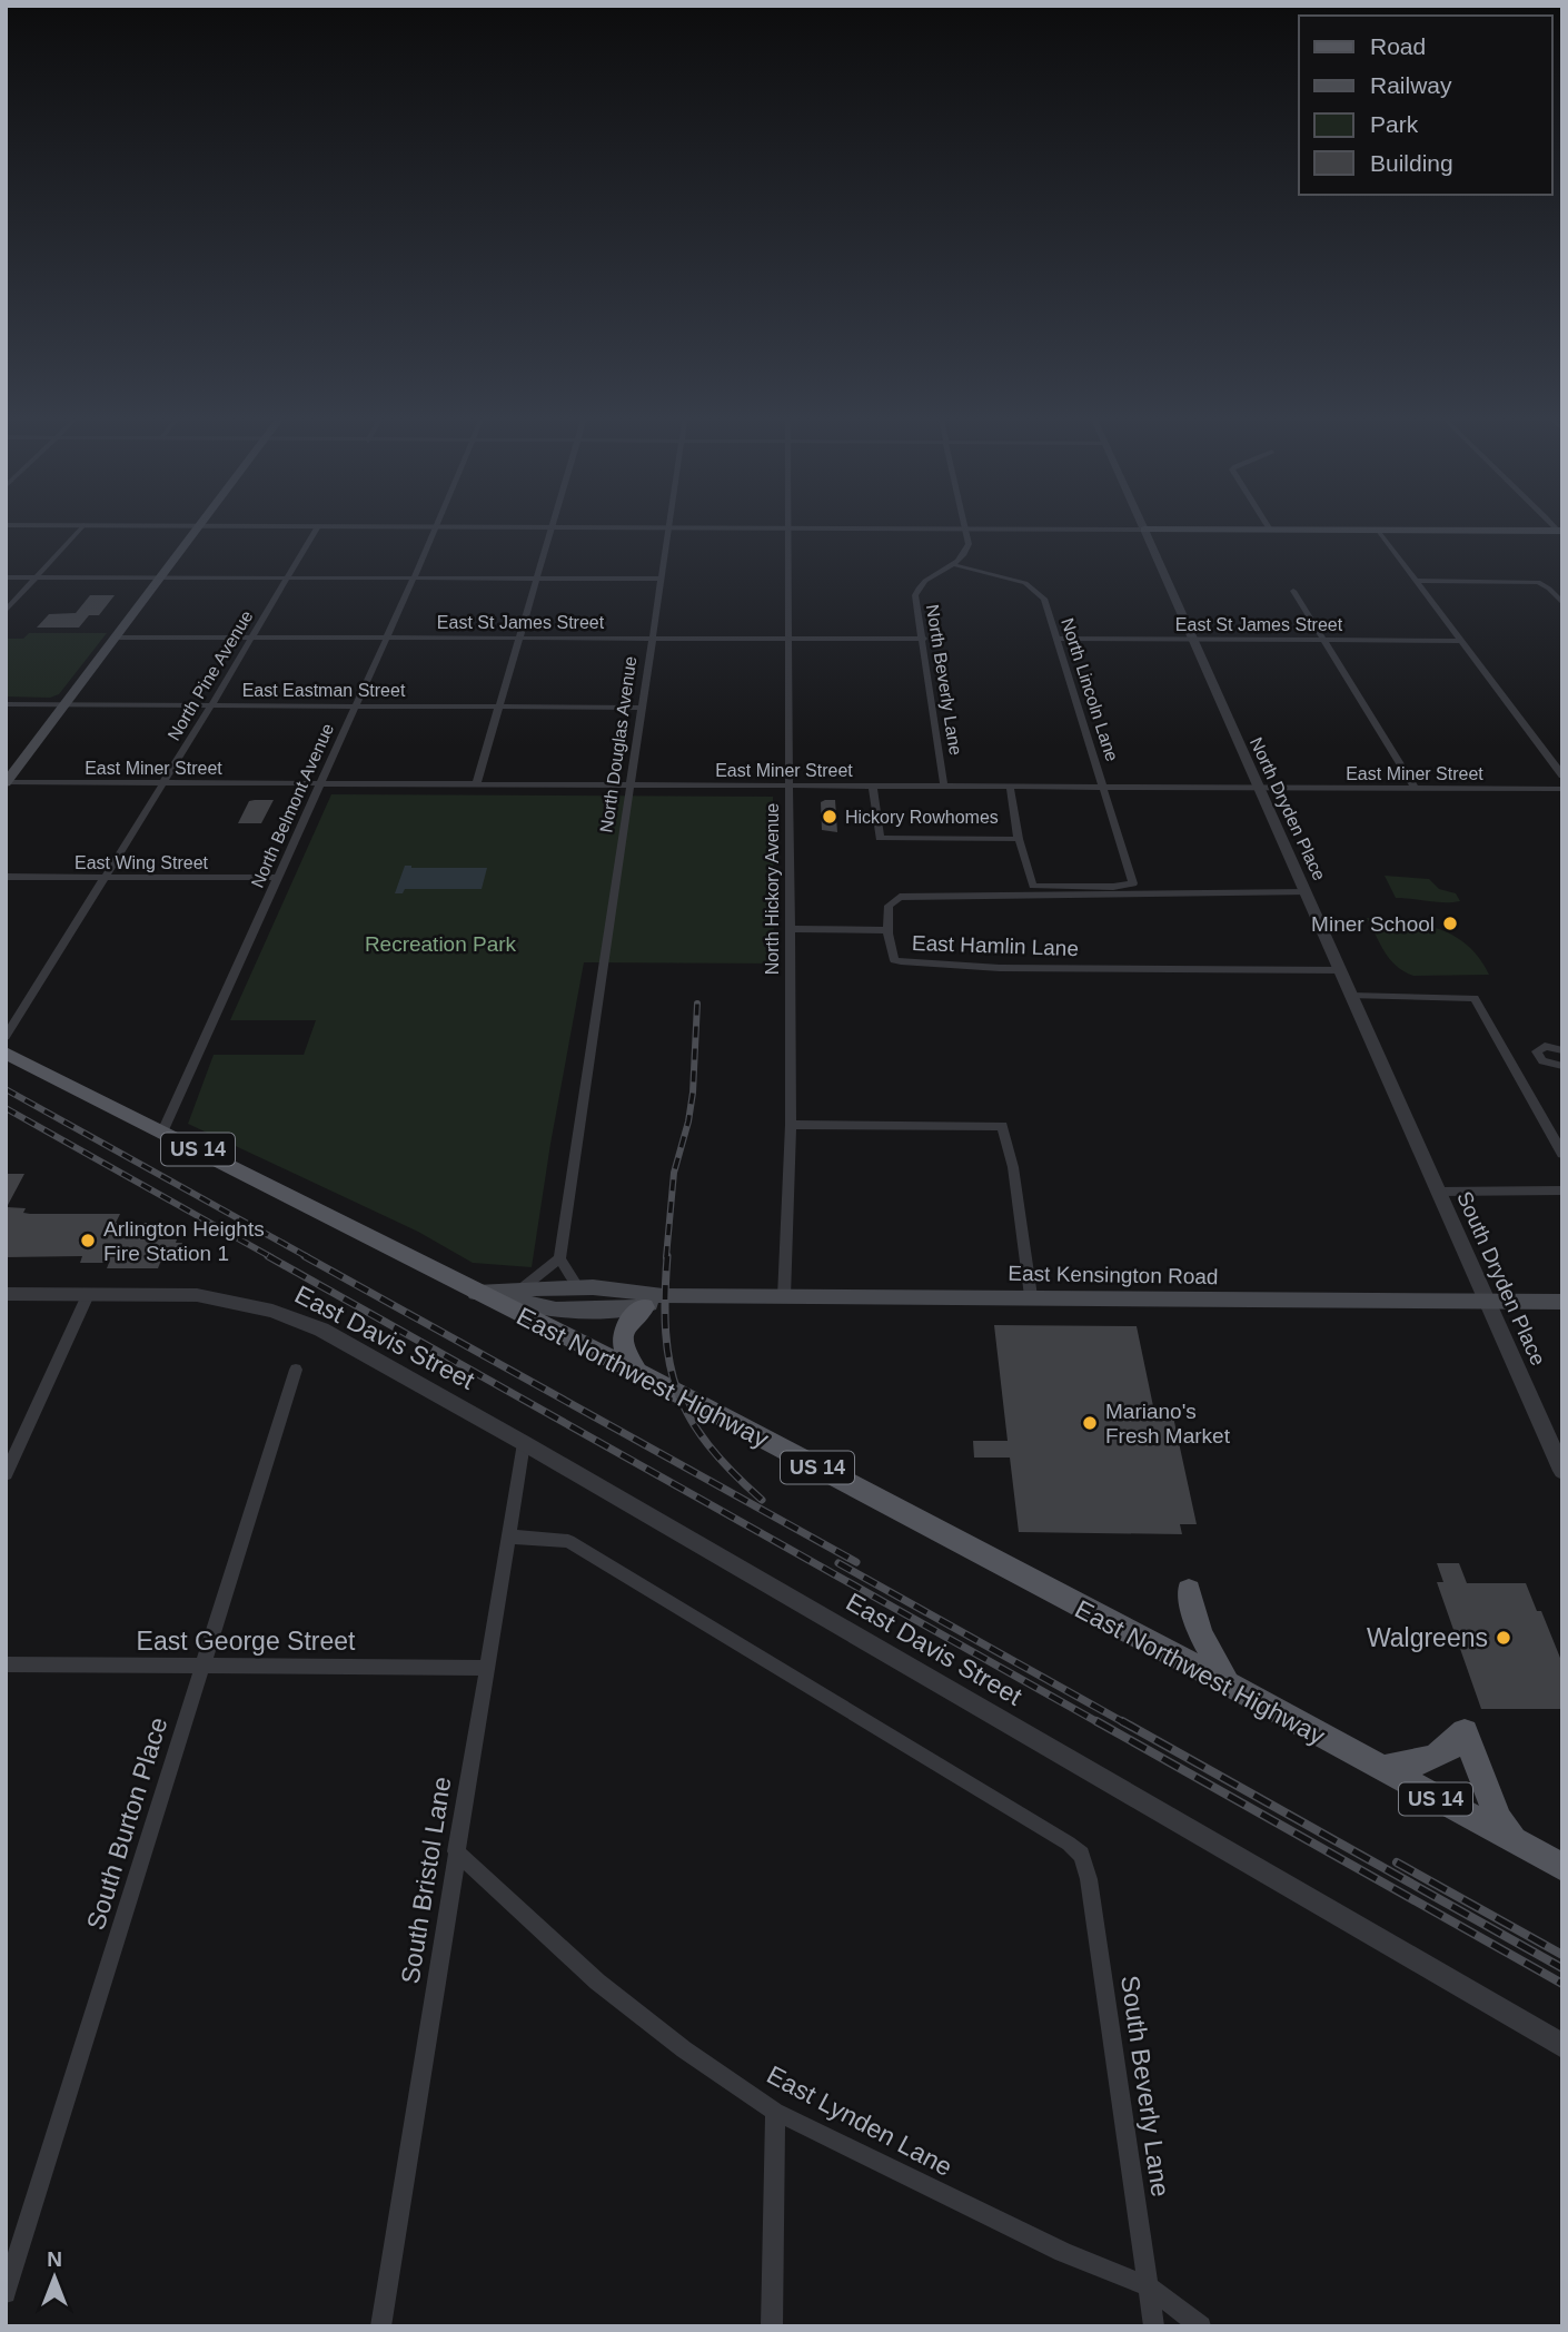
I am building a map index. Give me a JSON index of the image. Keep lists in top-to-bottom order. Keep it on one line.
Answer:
{"streets":{"main road":["US 14","East Kensington Road","East Northwest Highway"],"street":["East St James Street","North Pine Avenue","North Beverly Lane","East Eastman Street","North Lincoln Lane","North Douglas Avenue","East Miner Street","North Belmont Avenue","North Dryden Place","East Wing Street","North Hickory Avenue","East Hamlin Lane","South Dryden Place","East Davis Street","East George Street","South Burton Place","South Bristol Lane","South Beverly Lane","East Lynden Lane"]},"crossings":[["East St James Street","North Pine Avenue"],["East St James Street","North Beverly Lane"],["East St James Street","North Lincoln Lane"],["East St James Street","North Douglas Avenue"],["East St James Street","North Belmont Avenue"],["East St James Street","North Dryden Place"],["East St James Street","North Hickory Avenue"],["North Pine Avenue","East Eastman Street"],["North Pine Avenue","East Miner Street"],["North Pine Avenue","East Wing Street"],["North Beverly Lane","North Lincoln Lane"],["North Beverly Lane","East Miner Street"],["East Eastman Street","North Douglas Avenue"],["East Eastman Street","North Belmont Avenue"],["North Lincoln Lane","East Miner Street"],["North Douglas Avenue","East Miner Street"],["East Miner Street","North Belmont Avenue"],["East Miner Street","North Dryden Place"],["East Miner Street","North Hickory Avenue"],["North Belmont Avenue","East Wing Street"],["North Belmont Avenue","East Northwest Highway"],["North Dryden Place","East Hamlin Lane"],["North Dryden Place","South Dryden Place"],["North Hickory Avenue","East Kensington Road"],["East Kensington Road","South Dryden Place"],["East Kensington Road","East Northwest Highway"],["East Davis Street","South Bristol Lane"],["East George Street","South Burton Place"],["East George Street","South Bristol Lane"],["South Bristol Lane","South Beverly Lane"],["South Bristol Lane","East Lynden Lane"],["South Beverly Lane","East Lynden Lane"]],"parks":["Recreation Park"],"places":["Hickory Rowhomes","Miner School","Arlington Heights Fire Station 1","Mariano's Fresh Market","Walgreens"],"legend":["Road","Railway","Park","Building"],"north":"top"}
